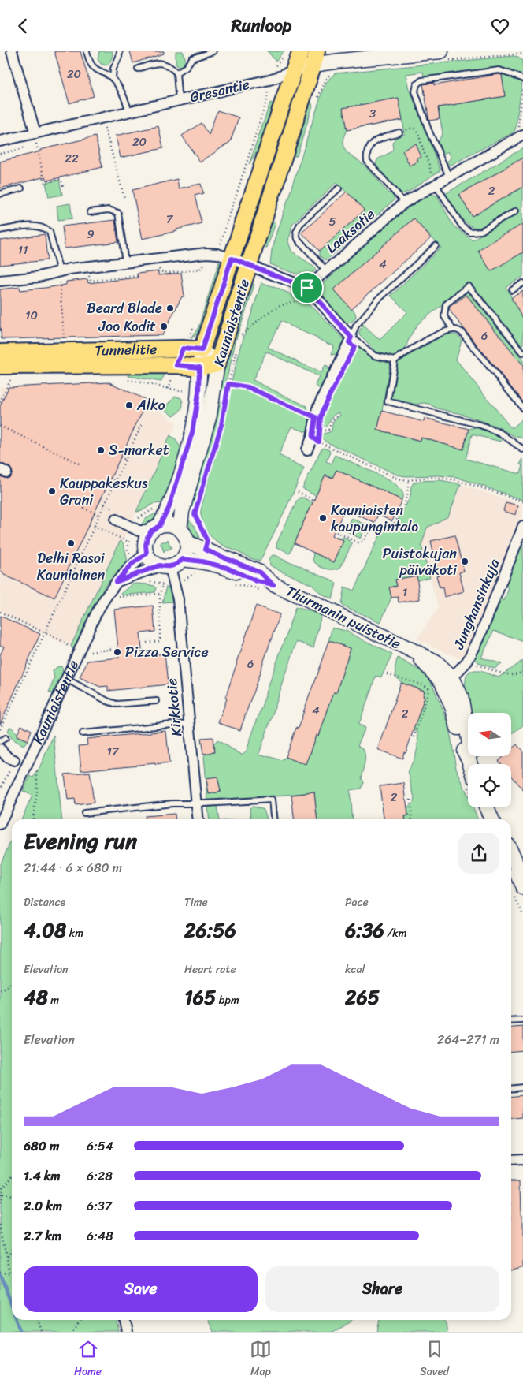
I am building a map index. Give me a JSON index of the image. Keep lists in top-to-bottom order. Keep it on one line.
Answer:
{"streets":{"main road":["Gresantie","Kauniaistentie","Tunnelitie","Thurmanin puistotie"],"street":["Laaksotie","Junghansinkuja","Kirkkotie"]},"crossings":[["Gresantie","Kauniaistentie"],["Kauniaistentie","Tunnelitie"],["Kauniaistentie","Thurmanin puistotie"],["Kauniaistentie","Kirkkotie"],["Junghansinkuja","Thurmanin puistotie"],["Thurmanin puistotie","Kirkkotie"]],"places":["Beard Blade","Joo Kodit","Alko","S-market","Kauppakeskus Grani","Kauniaisten kaupungintalo","Delhi Rasoi Kauniainen","Puistokujan päiväkoti","Pizza Service"],"house_numbers":["20","3","20","22","2","7","5","9","11","4","10","6","1","6","4","2","17","2"],"north":"left","page":{"header":"Runloop","heading":["Evening run","21:44 · 6 × 680 m"],"stats":[["Distance","4.08 km"],["Time","26:56"],["Pace","6:36 /km"],["Elevation","48 m"],["Heart rate","165 bpm"],["kcal","265"]],"chart":["Elevation","264–271 m"],"list":[{"name":"680 m","note":"6:54"},{"name":"1.4 km","note":"6:28"},{"name":"2.0 km","note":"6:37"},{"name":"2.7 km","note":"6:48"}],"buttons":["Save","Share"],"tabs":["Home","Map","Saved"]}}
